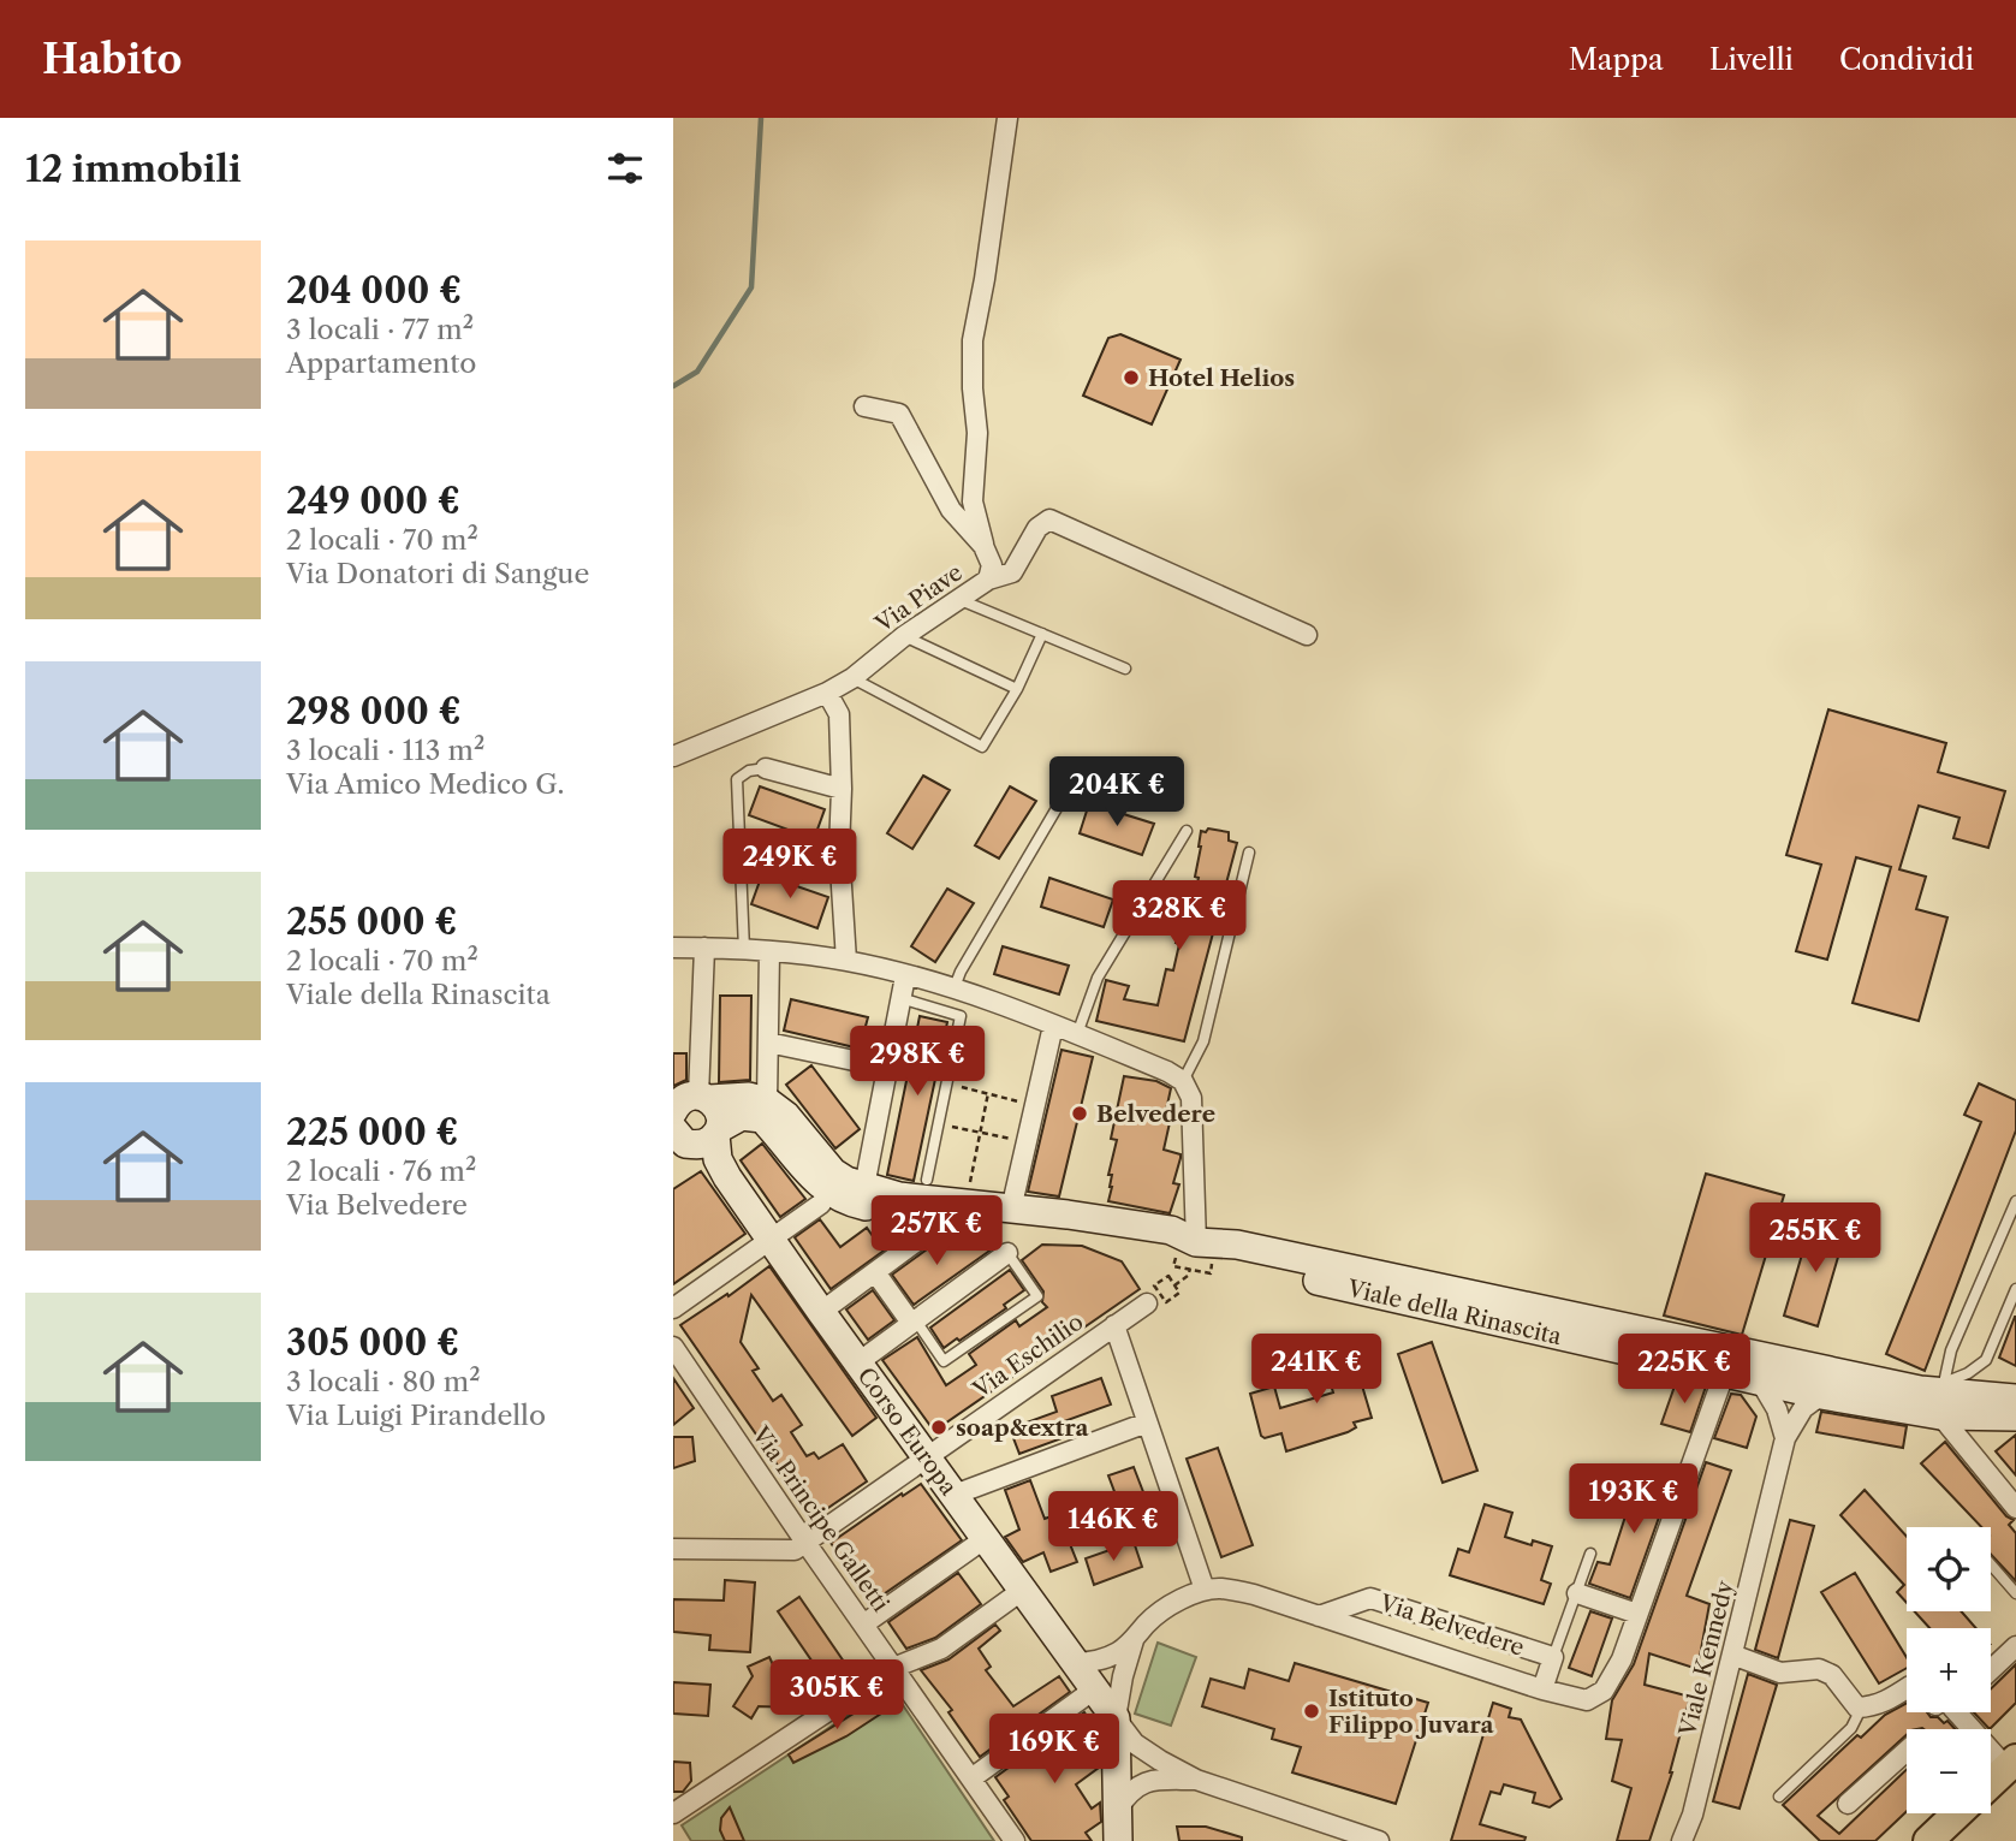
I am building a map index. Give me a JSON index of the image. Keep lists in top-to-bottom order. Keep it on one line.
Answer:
{"streets":{"street":["Via Piave","Viale della Rinascita","Via Eschilio","Corso Europa","Via Principe Galletti","Via Belvedere","Viale Kennedy"]},"crossings":[["Viale della Rinascita","Corso Europa"],["Viale della Rinascita","Via Belvedere"],["Viale della Rinascita","Viale Kennedy"],["Via Eschilio","Corso Europa"],["Via Eschilio","Via Principe Galletti"]],"places":["Hotel Helios","Belvedere","soap&extra","Istituto Filippo Juvara"],"page":{"header":"Habito","nav":["Mappa","Livelli","Condividi"],"heading":"12 immobili","list":[{"name":"204 000 €","note":"3 locali · 77 m² · Appartamento"},{"name":"249 000 €","note":"2 locali · 70 m² · Via Donatori di Sangue"},{"name":"298 000 €","note":"3 locali · 113 m² · Via Amico Medico G."},{"name":"255 000 €","note":"2 locali · 70 m² · Viale della Rinascita"},{"name":"225 000 €","note":"2 locali · 76 m² · Via Belvedere"},{"name":"305 000 €","note":"3 locali · 80 m² · Via Luigi Pirandello"}],"price":["204K €","249K €","328K €","298K €","257K €","255K €","241K €","225K €","193K €","146K €","305K €","169K €"],"map_buttons":["+","−"]}}
